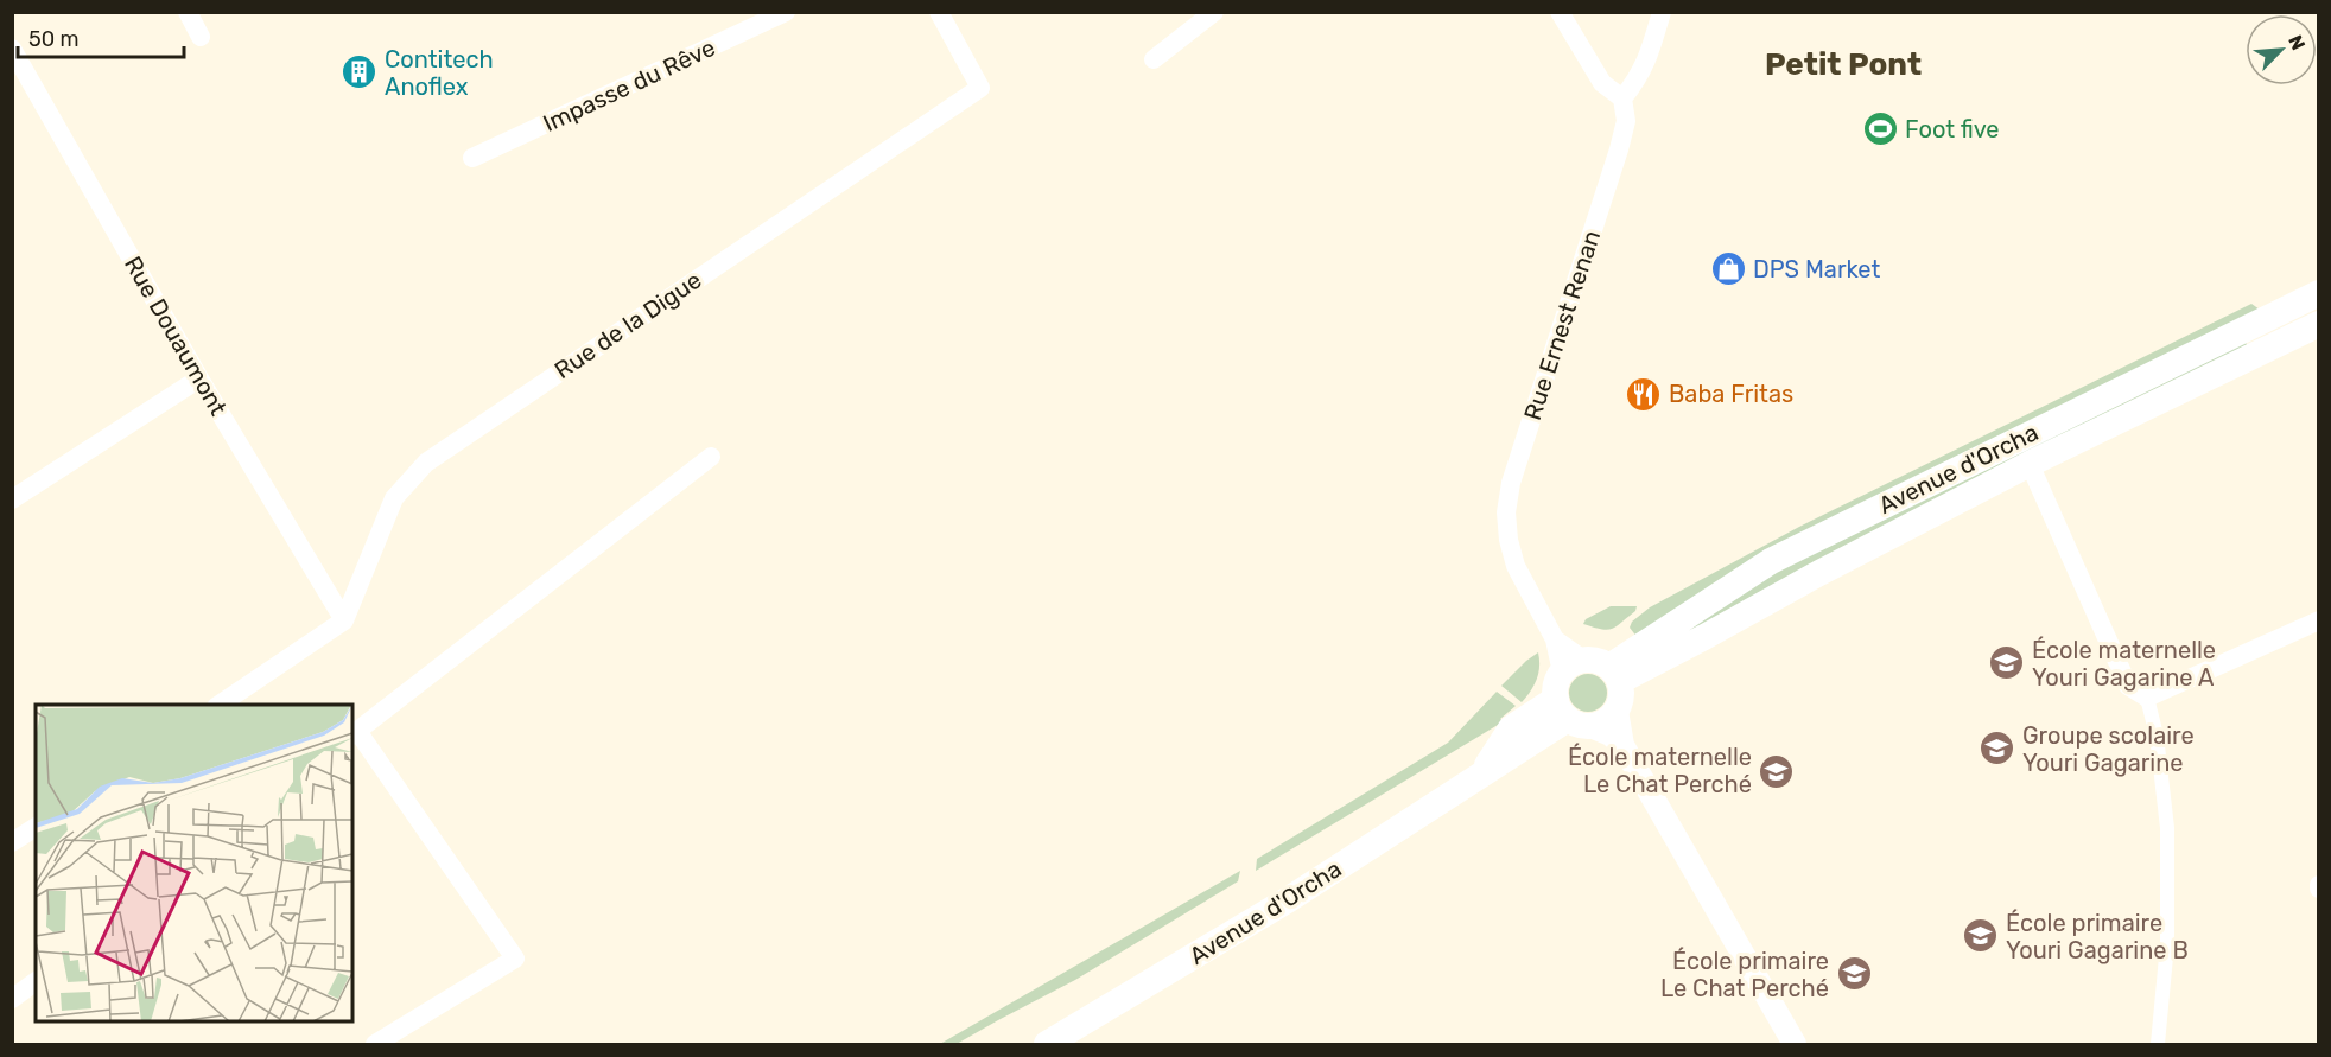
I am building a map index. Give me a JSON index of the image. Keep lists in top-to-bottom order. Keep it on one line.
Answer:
{"streets":{"main road":["Avenue d'Orcha"],"street":["Impasse du Rêve","Rue de la Digue","Rue Ernest Renan","Rue Douaumont"]},"crossings":[["Rue de la Digue","Rue Douaumont"],["Rue Ernest Renan","Avenue d'Orcha"]],"districts":["Petit Pont"],"places":{"building":["Contitech Anoflex"],"sports":["Foot five"],"shop":["DPS Market"],"restaurant":["Baba Fritas"],"school or university":["École maternelle Youri Gagarine A","Groupe scolaire Youri Gagarine","École maternelle Le Chat Perché","École primaire Youri Gagarine B","École primaire Le Chat Perché"]},"scale_bar":"50 m","north":"top right"}
